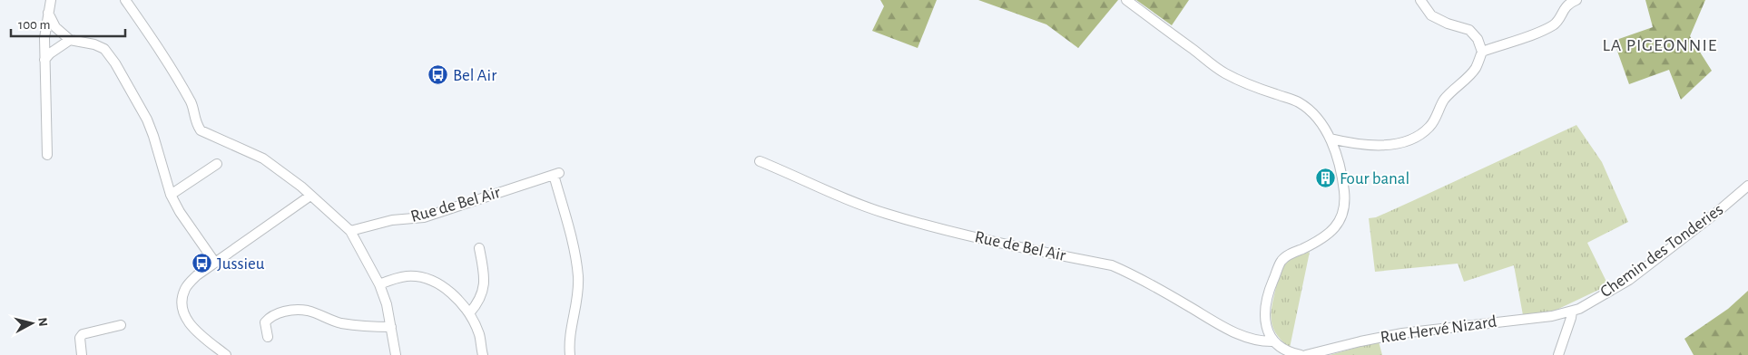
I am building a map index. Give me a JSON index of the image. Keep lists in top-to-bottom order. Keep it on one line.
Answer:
{"streets":{"street":["Rue de Bel Air","Chemin des Tonderies","Rue Hervé Nizard"]},"crossings":[["Chemin des Tonderies","Rue Hervé Nizard"]],"districts":["LA PIGEONNIE"],"places":{"bus stop":["Bel Air","Jussieu"],"building":["Four banal"]},"scale_bar":"100 m","north":"right"}
